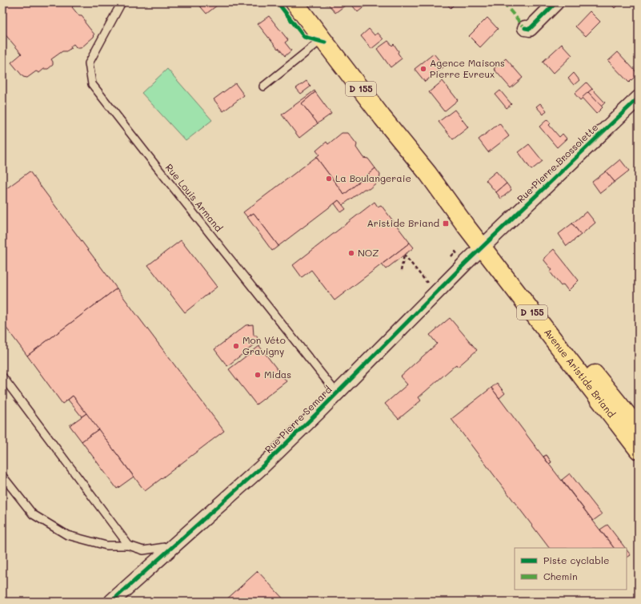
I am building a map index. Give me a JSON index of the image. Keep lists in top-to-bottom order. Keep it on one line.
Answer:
{"streets":{"main road":["D 155","Avenue Aristide Briand"],"street":["Rue Pierre Brossolette","Rue Pierre Semard"],"lane":["Rue Louis Armand"]},"crossings":[["Rue Pierre Brossolette","Avenue Aristide Briand"],["Rue Pierre Brossolette","Rue Pierre Semard"],["Rue Louis Armand","Rue Pierre Semard"],["Avenue Aristide Briand","Rue Pierre Semard"]],"places":{"other":["Agence Maisons Pierre Evreux","La Boulangeraie","NOZ","Mon Véto Gravigny","Midas"],"transit":["Aristide Briand"]},"legend":["Piste cyclable","Chemin"]}
